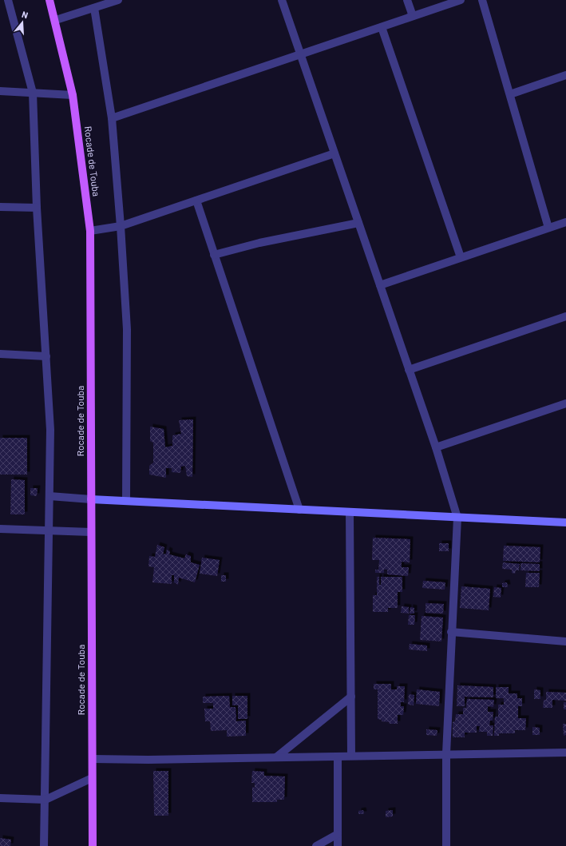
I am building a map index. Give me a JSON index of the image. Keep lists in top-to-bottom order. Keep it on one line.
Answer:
{"streets":{"main road":["Rocade de Touba"]},"north":"top"}
